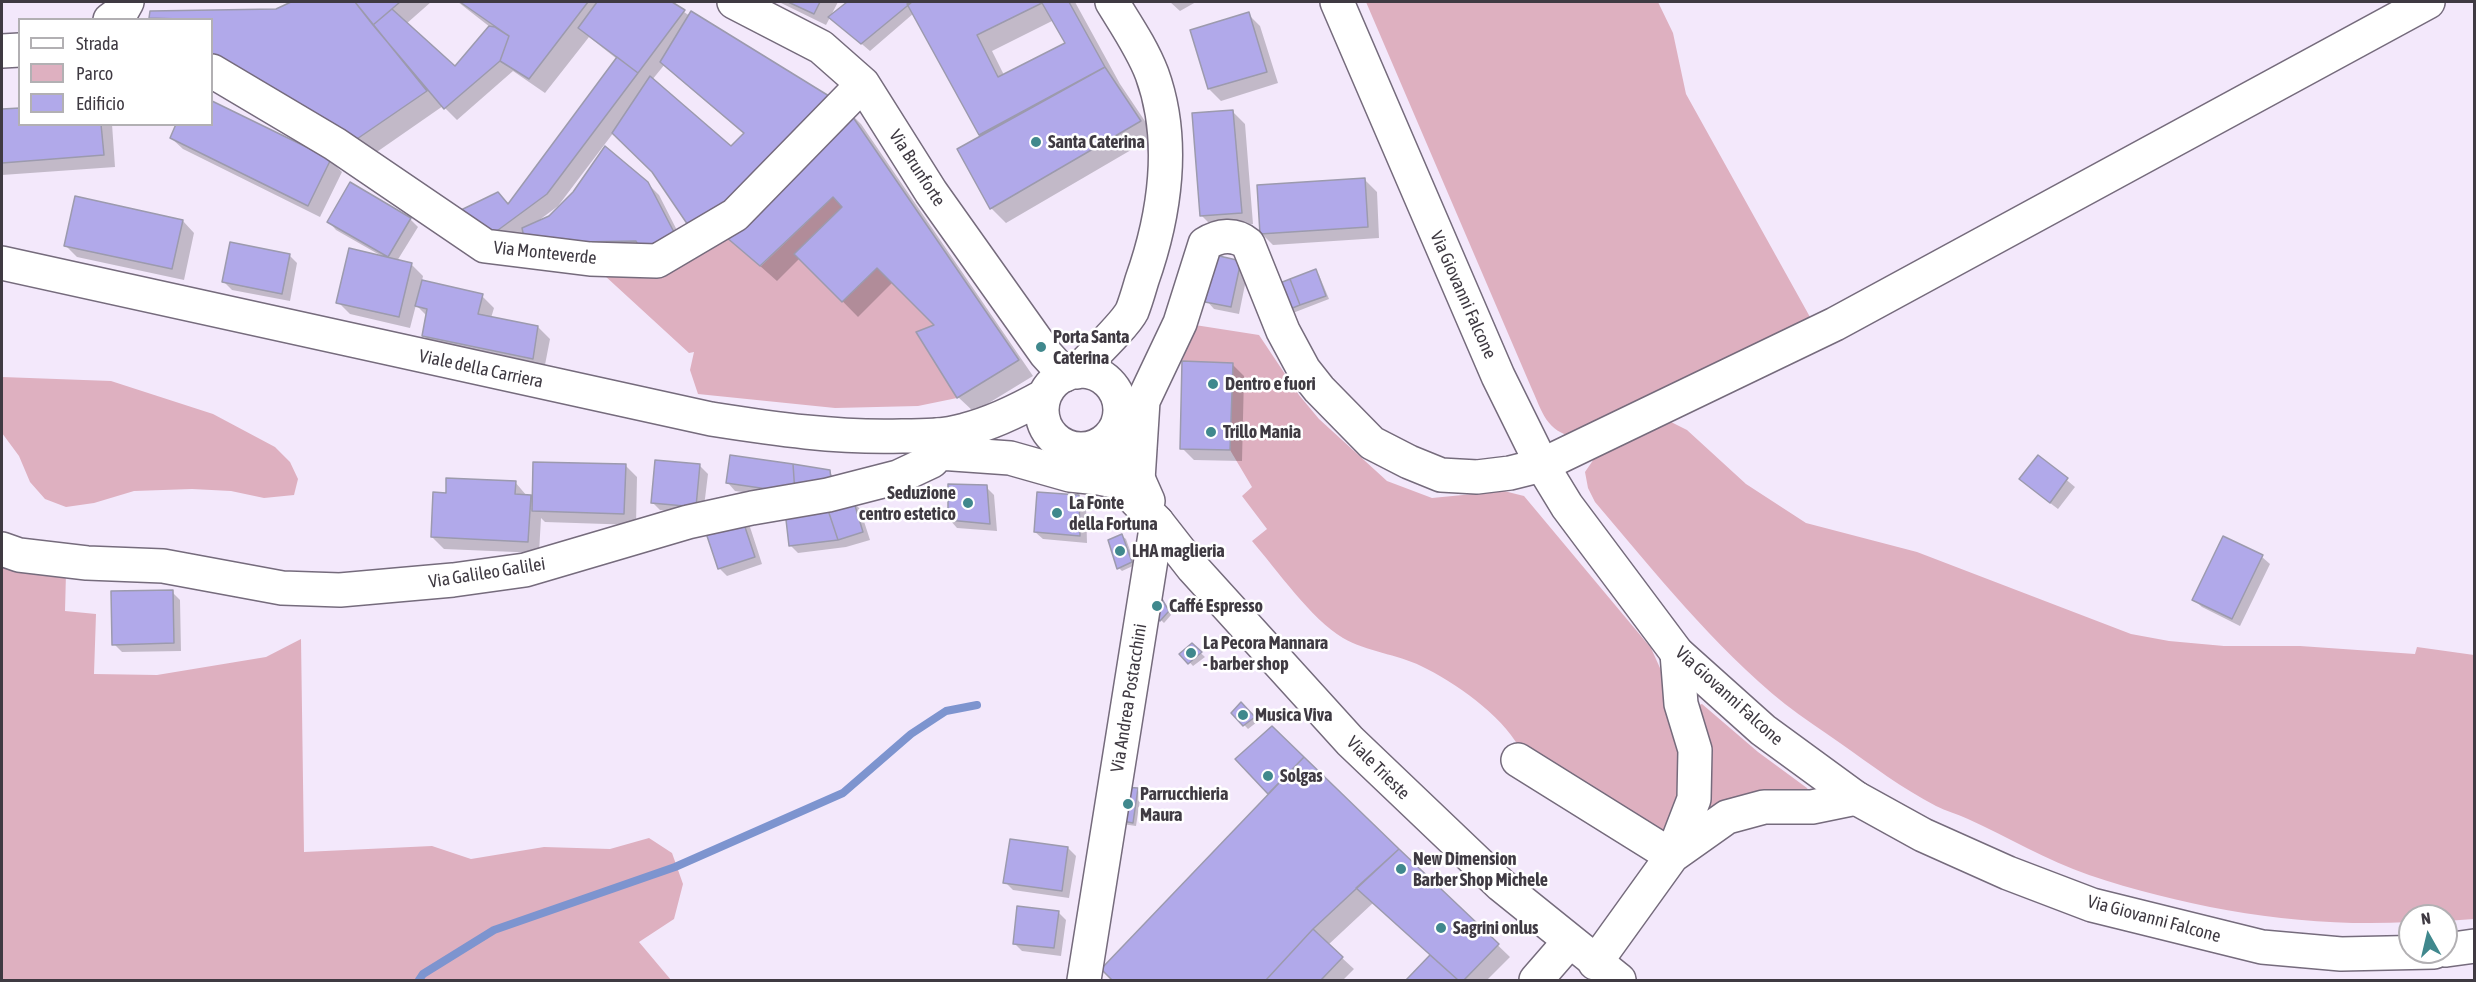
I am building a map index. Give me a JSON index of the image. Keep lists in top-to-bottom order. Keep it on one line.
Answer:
{"streets":{"street":["Via Brunforte","Via Monteverde","Via Giovanni Falcone","Viale della Carriera","Via Galileo Galilei","Via Andrea Postacchini","Viale Trieste"]},"crossings":[["Via Brunforte","Via Monteverde"],["Via Brunforte","Viale della Carriera"],["Via Brunforte","Viale Trieste"],["Viale della Carriera","Via Galileo Galilei"],["Viale della Carriera","Viale Trieste"],["Via Andrea Postacchini","Viale Trieste"]],"places":["Santa Caterina","Porta Santa Caterina","Dentro e fuori","Trillo Mania","Seduzione centro estetico","La Fonte della Fortuna","LHA maglieria","Caffé Espresso","La Pecora Mannara - barber shop","Musica Viva","Solgas","Parrucchieria Maura","New Dimension Barber Shop Michele","Sagrini onlus"],"legend":["Strada","Parco","Edificio"],"north":"top"}
